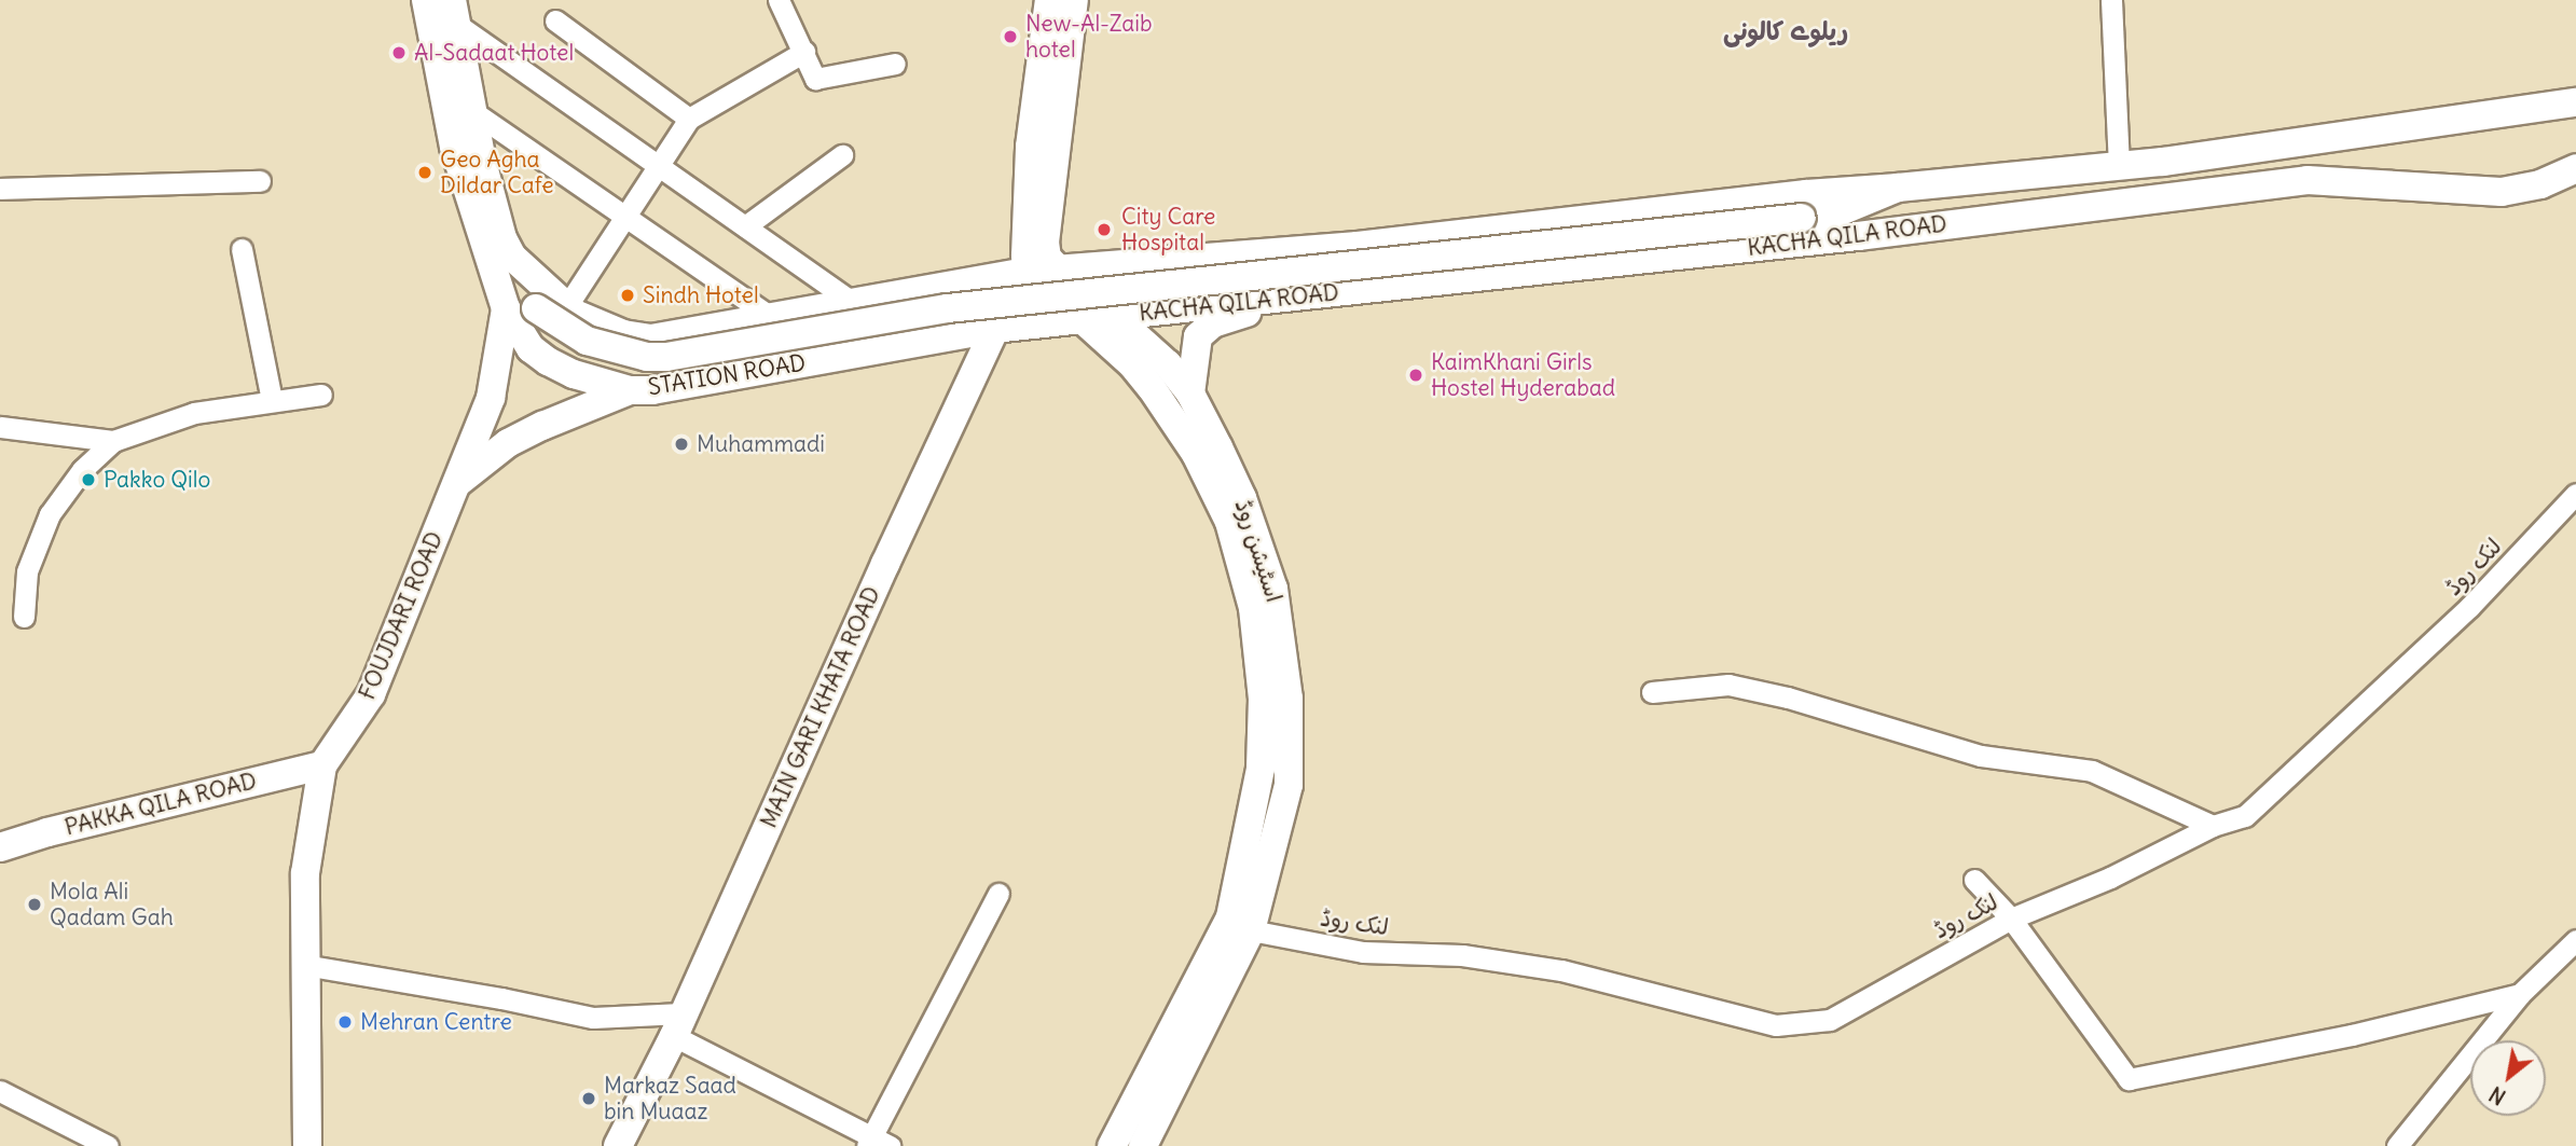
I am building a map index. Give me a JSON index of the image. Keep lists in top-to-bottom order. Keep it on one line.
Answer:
{"streets":{"street":["KACHA QILA ROAD","STATION ROAD","اسٹیشن روڈ","لنک روڈ","FOUJDARI ROAD","MAIN GARI KHATA ROAD","PAKKA QILA ROAD"]},"crossings":[["KACHA QILA ROAD","STATION ROAD"],["KACHA QILA ROAD","اسٹیشن روڈ"],["STATION ROAD","اسٹیشن روڈ"],["STATION ROAD","FOUJDARI ROAD"],["STATION ROAD","MAIN GARI KHATA ROAD"],["اسٹیشن روڈ","لنک روڈ"],["اسٹیشن روڈ","MAIN GARI KHATA ROAD"],["FOUJDARI ROAD","PAKKA QILA ROAD"]],"districts":["ریلوے کالونی"],"places":["New-Al-Zaib hotel","Al-Sadaat Hotel","Geo Agha Dildar Cafe","City Care Hospital","Sindh Hotel","KaimKhani Girls Hostel Hyderabad","Muhammadi","Pakko Qilo","Mola Ali Qadam Gah","Mehran Centre","Markaz Saad bin Muaaz"],"north":"bottom left"}
